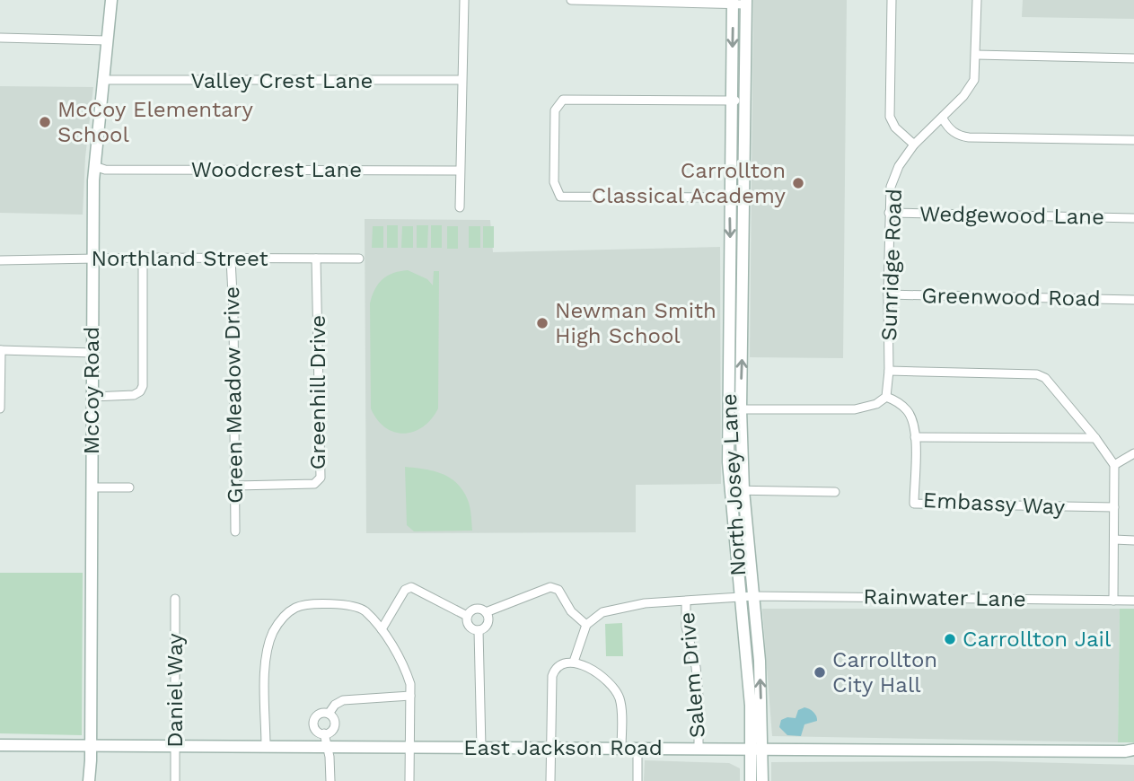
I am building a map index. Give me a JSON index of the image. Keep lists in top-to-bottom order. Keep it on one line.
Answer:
{"streets":{"street":["Valley Crest Lane","Woodcrest Lane","Wedgewood Lane","Northland Street","Sunridge Road","Greenwood Road","McCoy Road","Greenhill Drive","Green Meadow Drive","North Josey Lane","Embassy Way","Rainwater Lane","Salem Drive","Daniel Way","East Jackson Road"]},"crossings":[["Valley Crest Lane","McCoy Road"],["Woodcrest Lane","McCoy Road"],["Wedgewood Lane","Sunridge Road"],["Northland Street","McCoy Road"],["Northland Street","Greenhill Drive"],["Northland Street","Green Meadow Drive"],["Sunridge Road","Greenwood Road"],["Sunridge Road","Embassy Way"],["McCoy Road","East Jackson Road"],["Greenhill Drive","Green Meadow Drive"],["North Josey Lane","Rainwater Lane"],["North Josey Lane","East Jackson Road"],["Rainwater Lane","Salem Drive"],["Salem Drive","East Jackson Road"],["Daniel Way","East Jackson Road"]],"places":["McCoy Elementary School","Carrollton Classical Academy","Newman Smith High School","Carrollton Jail","Carrollton City Hall"]}
